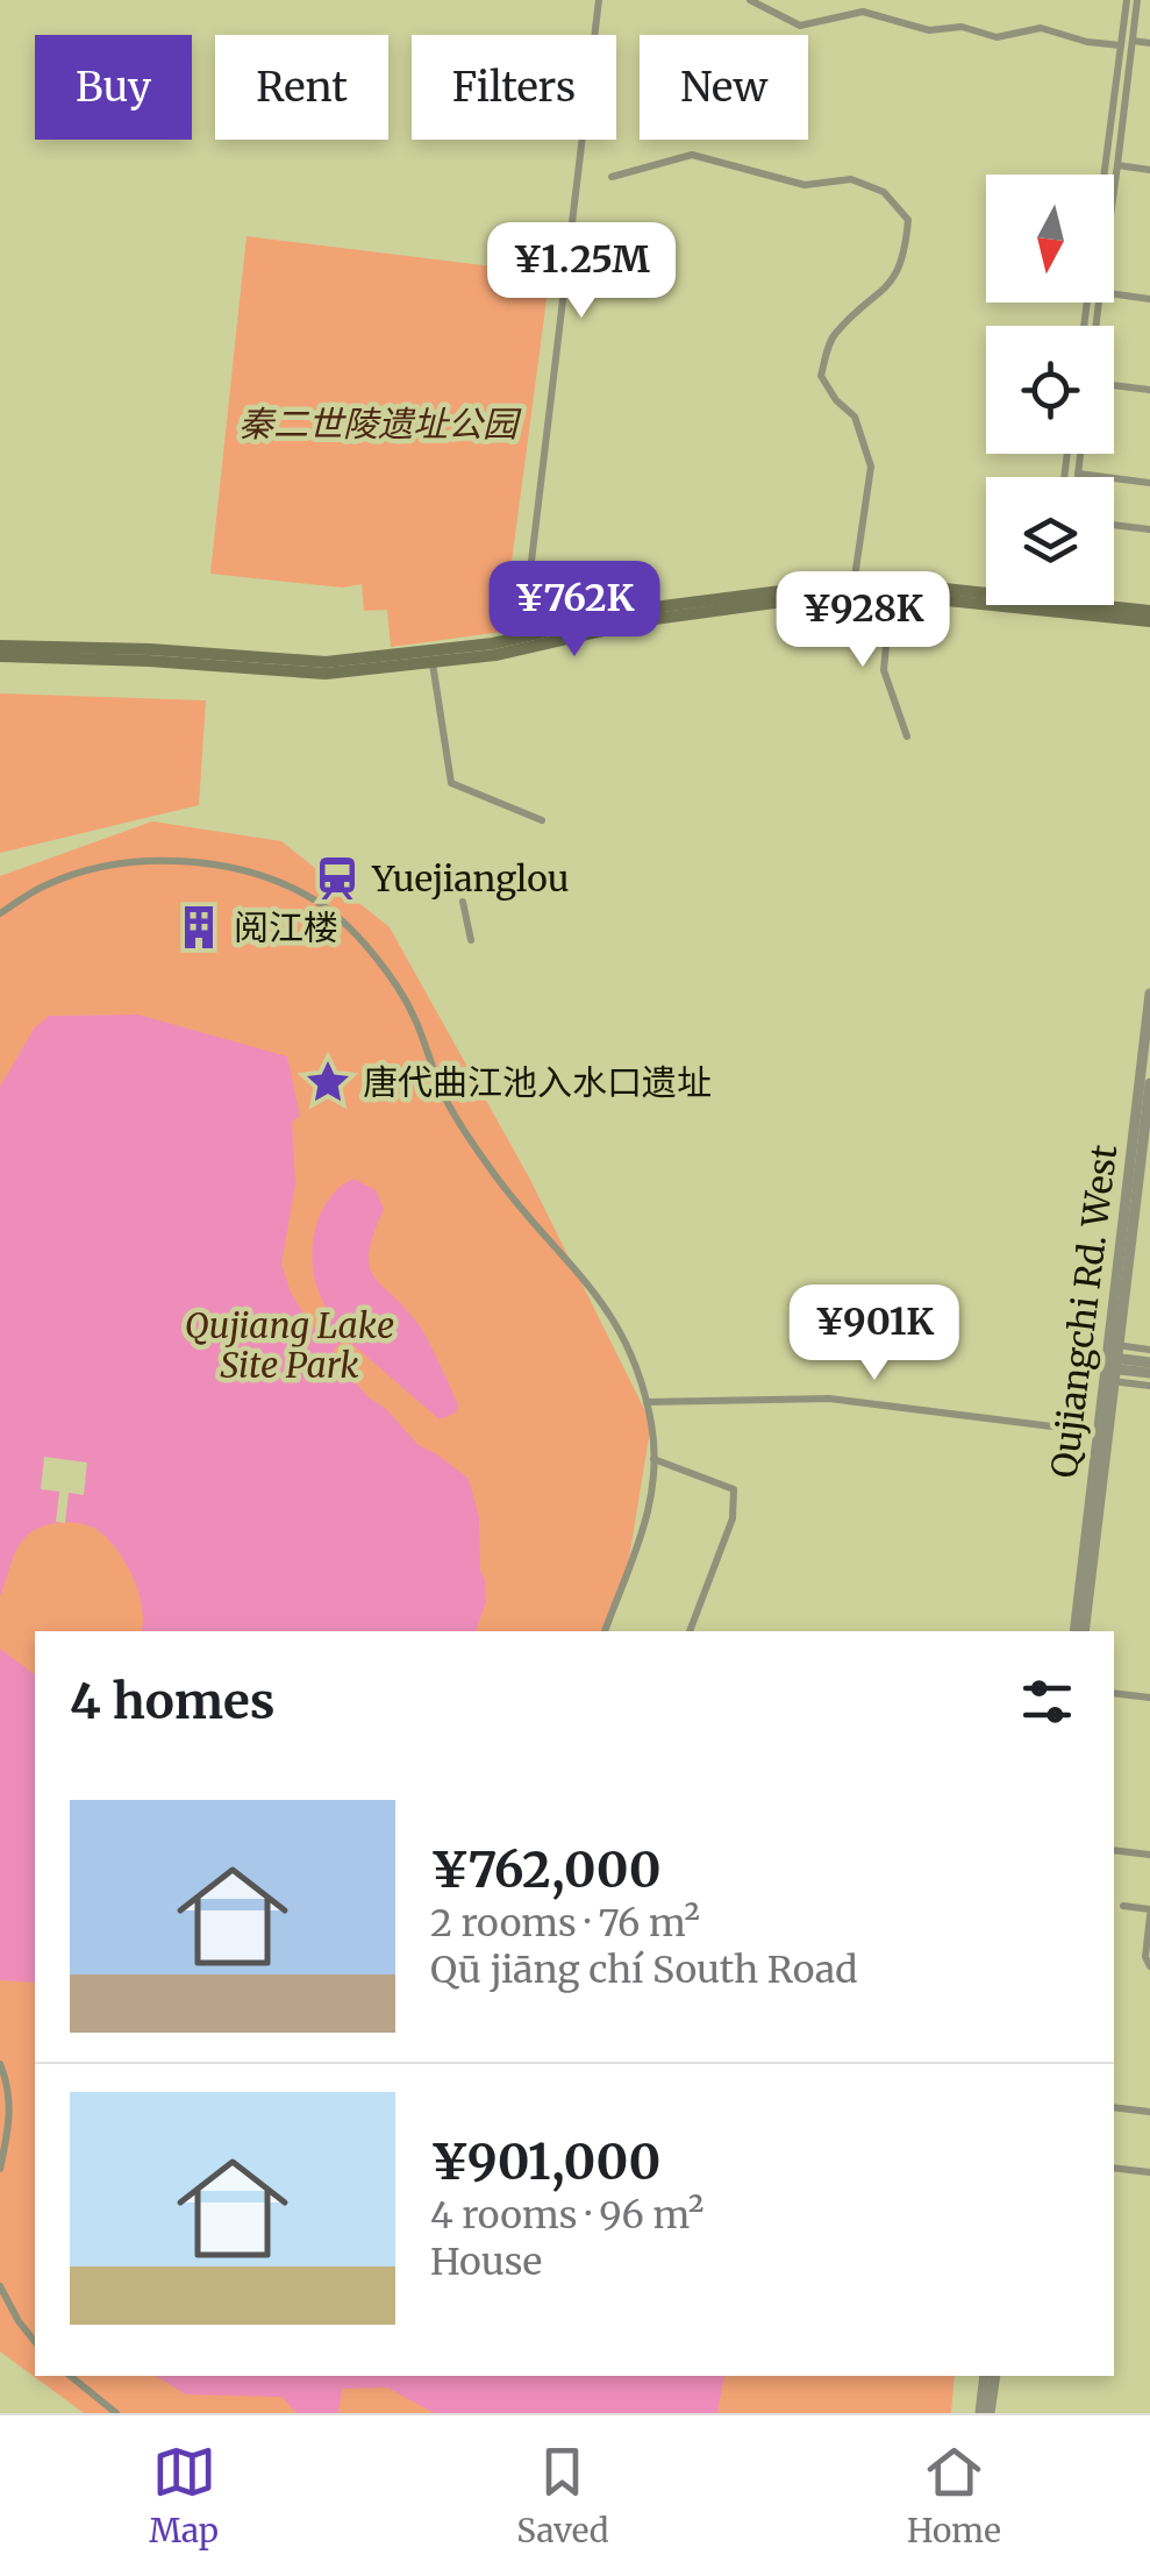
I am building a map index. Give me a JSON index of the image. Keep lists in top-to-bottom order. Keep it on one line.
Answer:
{"streets":{"street":["Qujiangchi Rd. West"]},"parks":["秦二世陵遗址公园","Qujiang Lake Site Park"],"places":{"station":["Yuejianglou"],"building":["阅江楼"],"place":["唐代曲江池入水口遗址"]},"north":"bottom","page":{"chip":["Buy","Rent","Filters","New"],"price":["¥1.25M","¥762K","¥928K","¥901K"],"heading":"4 homes","list":[{"name":"¥762,000","note":"2 rooms · 76 m² · Qū jiāng chí South Road"},{"name":"¥901,000","note":"4 rooms · 96 m² · House"}],"tabs":["Map","Saved","Home"]}}
